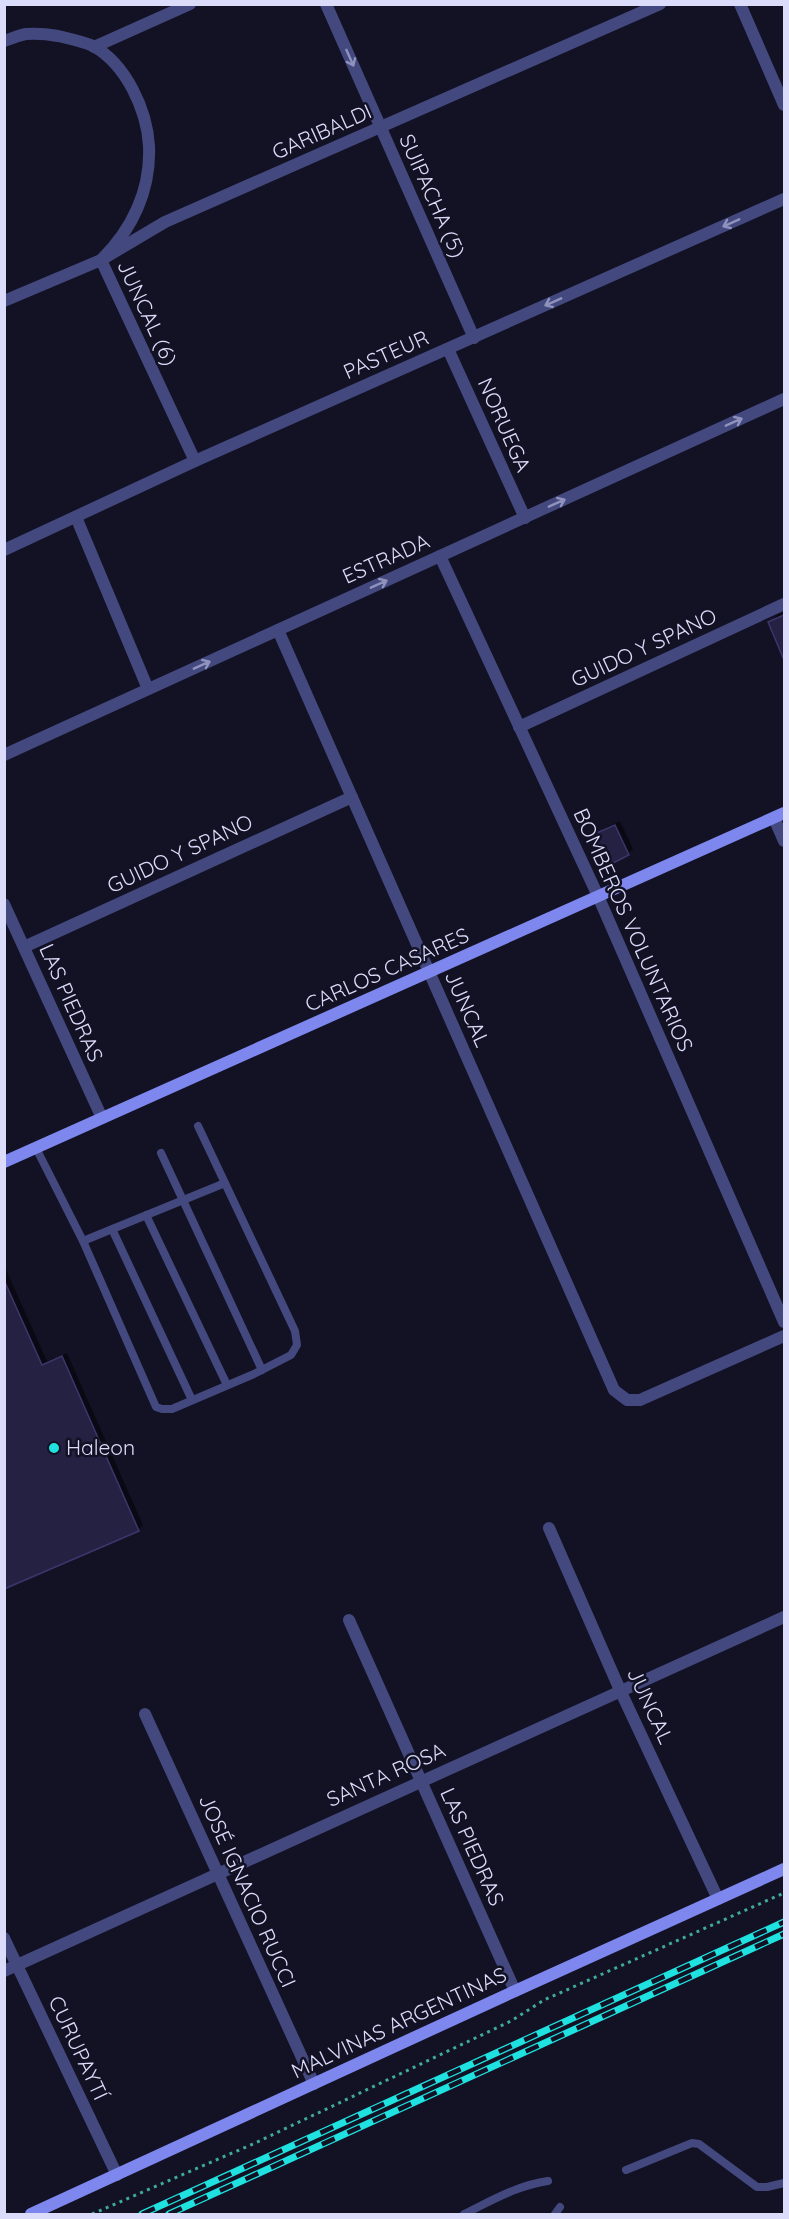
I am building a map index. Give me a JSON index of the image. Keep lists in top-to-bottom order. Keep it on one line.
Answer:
{"streets":{"street":["GARIBALDI","SUIPACHA (5)","JUNCAL (6)","PASTEUR","NORUEGA","ESTRADA","GUIDO Y SPANO","BOMBEROS VOLUNTARIOS","CARLOS CASARES","LAS PIEDRAS","JUNCAL","SANTA ROSA","JOSÉ IGNACIO RUCCI","MALVINAS ARGENTINAS","CURUPAYTÍ"]},"crossings":[["GARIBALDI","SUIPACHA (5)"],["GARIBALDI","JUNCAL (6)"],["SUIPACHA (5)","PASTEUR"],["JUNCAL (6)","PASTEUR"],["PASTEUR","NORUEGA"],["NORUEGA","ESTRADA"],["ESTRADA","BOMBEROS VOLUNTARIOS"],["ESTRADA","JUNCAL"],["GUIDO Y SPANO","BOMBEROS VOLUNTARIOS"],["GUIDO Y SPANO","LAS PIEDRAS"],["GUIDO Y SPANO","JUNCAL"],["BOMBEROS VOLUNTARIOS","CARLOS CASARES"],["CARLOS CASARES","LAS PIEDRAS"],["CARLOS CASARES","JUNCAL"],["LAS PIEDRAS","SANTA ROSA"],["LAS PIEDRAS","MALVINAS ARGENTINAS"],["JUNCAL","SANTA ROSA"],["JUNCAL","MALVINAS ARGENTINAS"],["SANTA ROSA","JOSÉ IGNACIO RUCCI"],["SANTA ROSA","CURUPAYTÍ"],["JOSÉ IGNACIO RUCCI","MALVINAS ARGENTINAS"],["MALVINAS ARGENTINAS","CURUPAYTÍ"]],"one_way":["SUIPACHA (5)","PASTEUR","ESTRADA"],"places":["Haleon"]}
